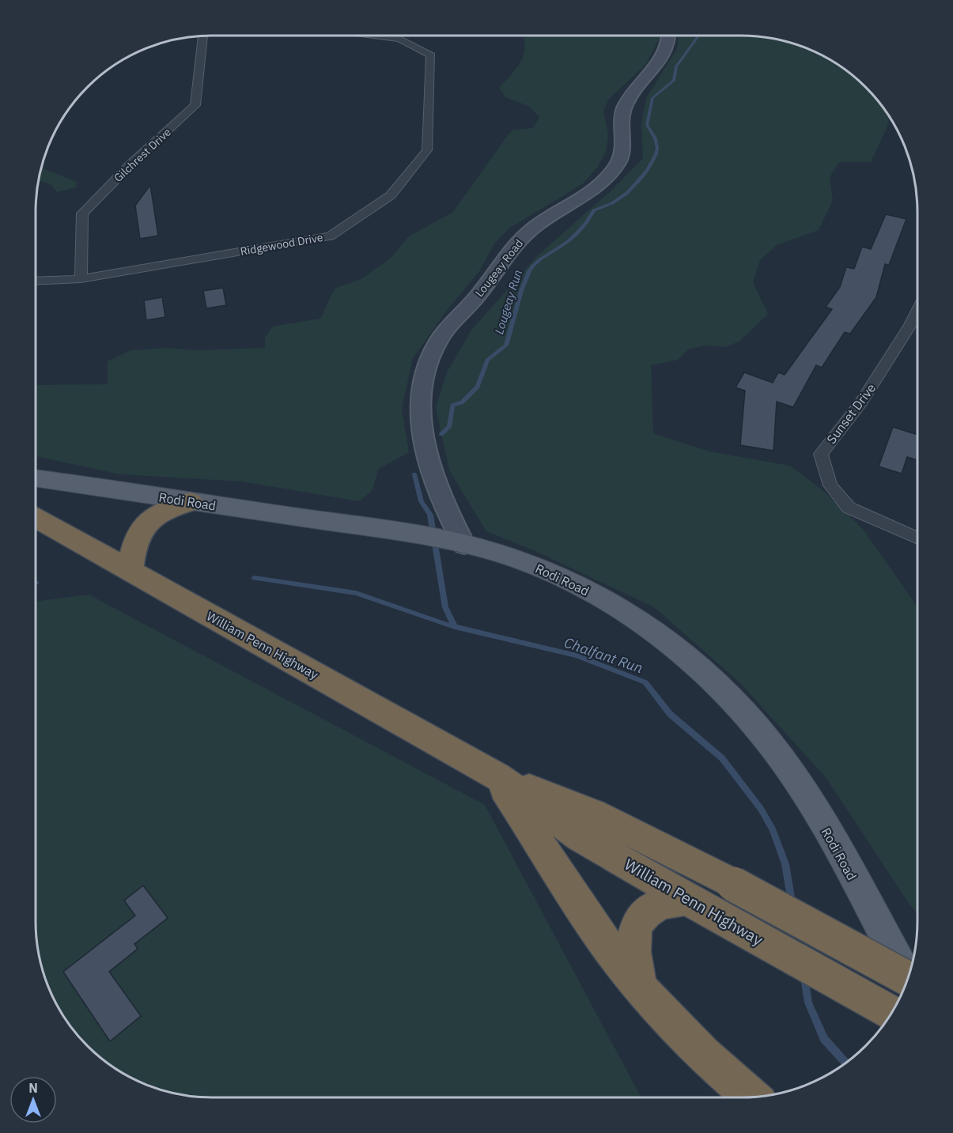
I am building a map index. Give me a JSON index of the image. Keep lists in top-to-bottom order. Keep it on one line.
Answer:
{"streets":{"highway":["William Penn Highway"],"main road":["Rodi Road"],"street":["Gilchrest Drive","Ridgewood Drive","Lougeay Road","Sunset Drive"]},"crossings":[["Gilchrest Drive","Ridgewood Drive"],["Lougeay Road","Rodi Road"]],"water":["Lougeay Run","Chalfant Run"],"north":"top"}
